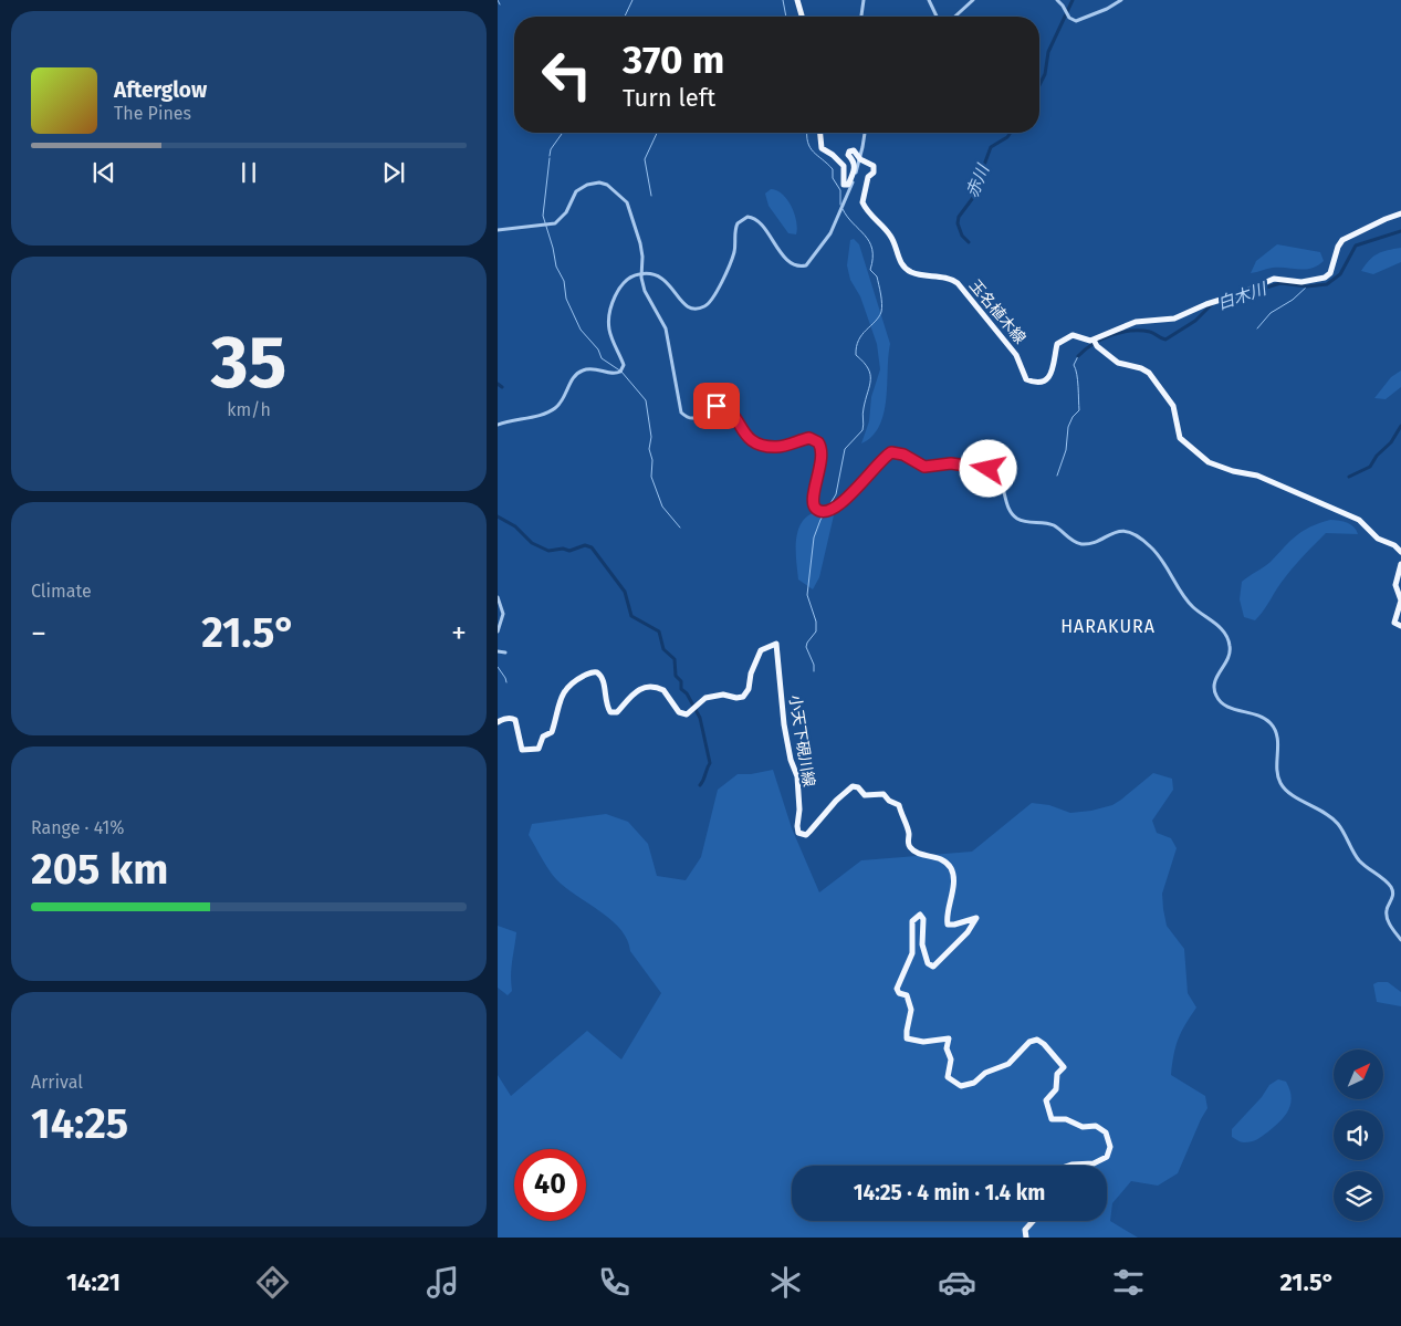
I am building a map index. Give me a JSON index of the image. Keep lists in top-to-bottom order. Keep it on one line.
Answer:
{"streets":{"main road":["玉名植木線","小天下硯川線"]},"districts":["HARAKURA"],"water":["赤川","白木川"],"north":"top right","page":{"turn":["370 m","Turn left"],"song":["Afterglow","The Pines"],"tile":[["35","km/h"],"Climate",["Range · 41%","205 km"],["Arrival","14:25"]],"heat":["−","21.5°","+"],"limit":"40","trip":"14:25 · 4 min · 1.4 km","tabs":["14:21","21.5°"]}}
